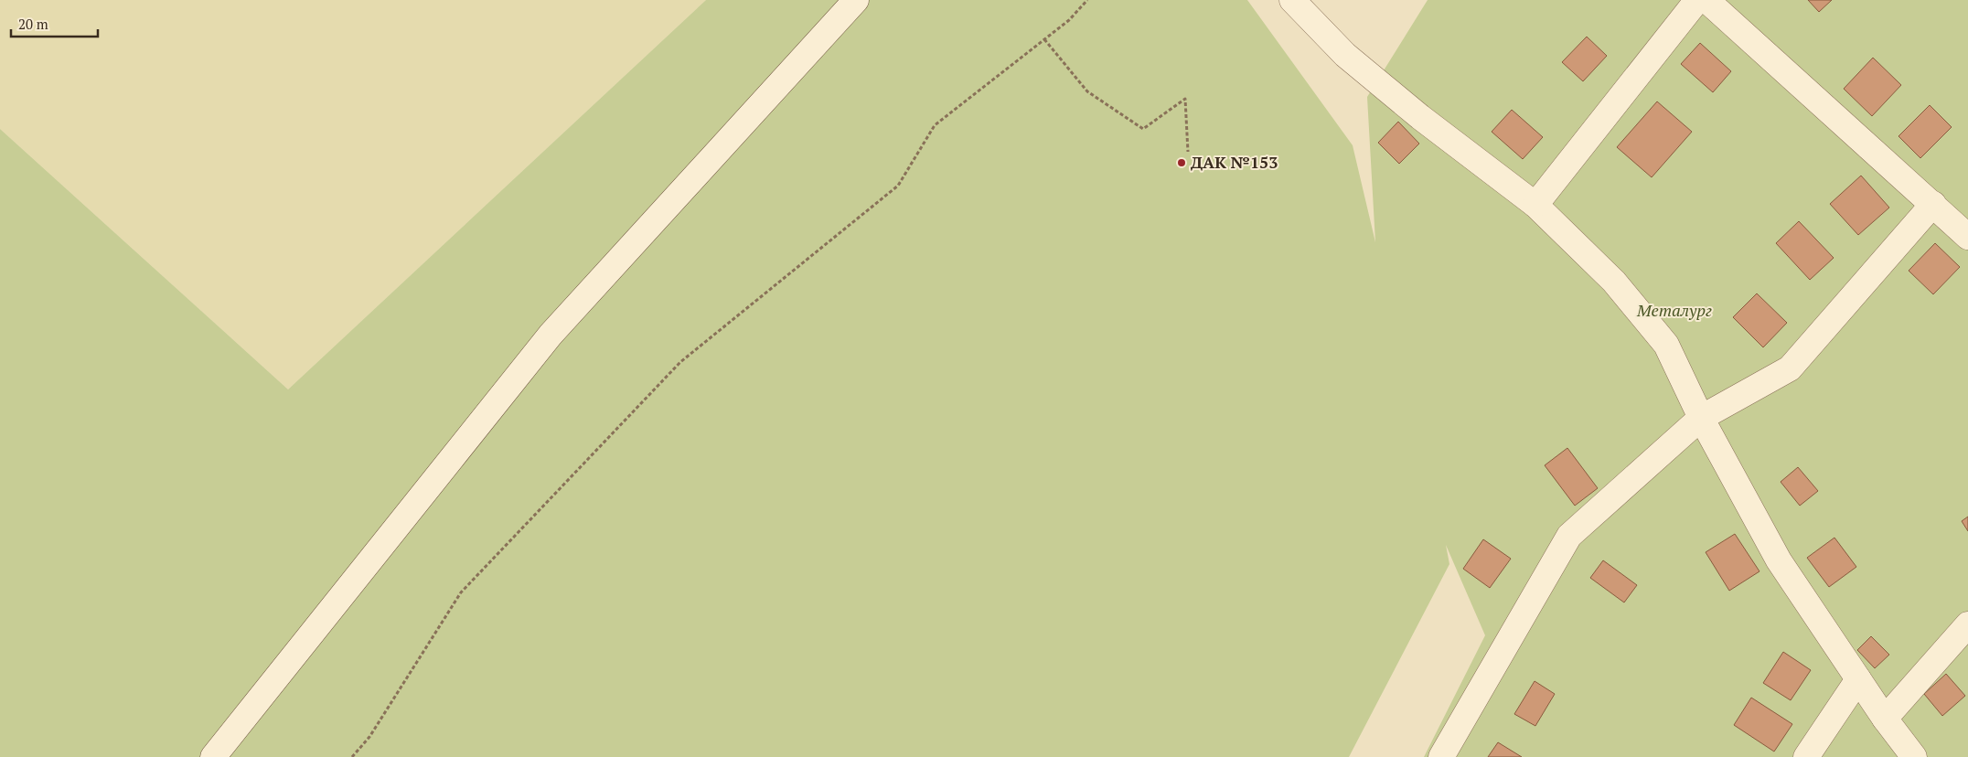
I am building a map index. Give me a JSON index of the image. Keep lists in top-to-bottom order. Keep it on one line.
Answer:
{"parks":["Металург"],"places":["ДАК №153"],"scale_bar":"20 m"}
